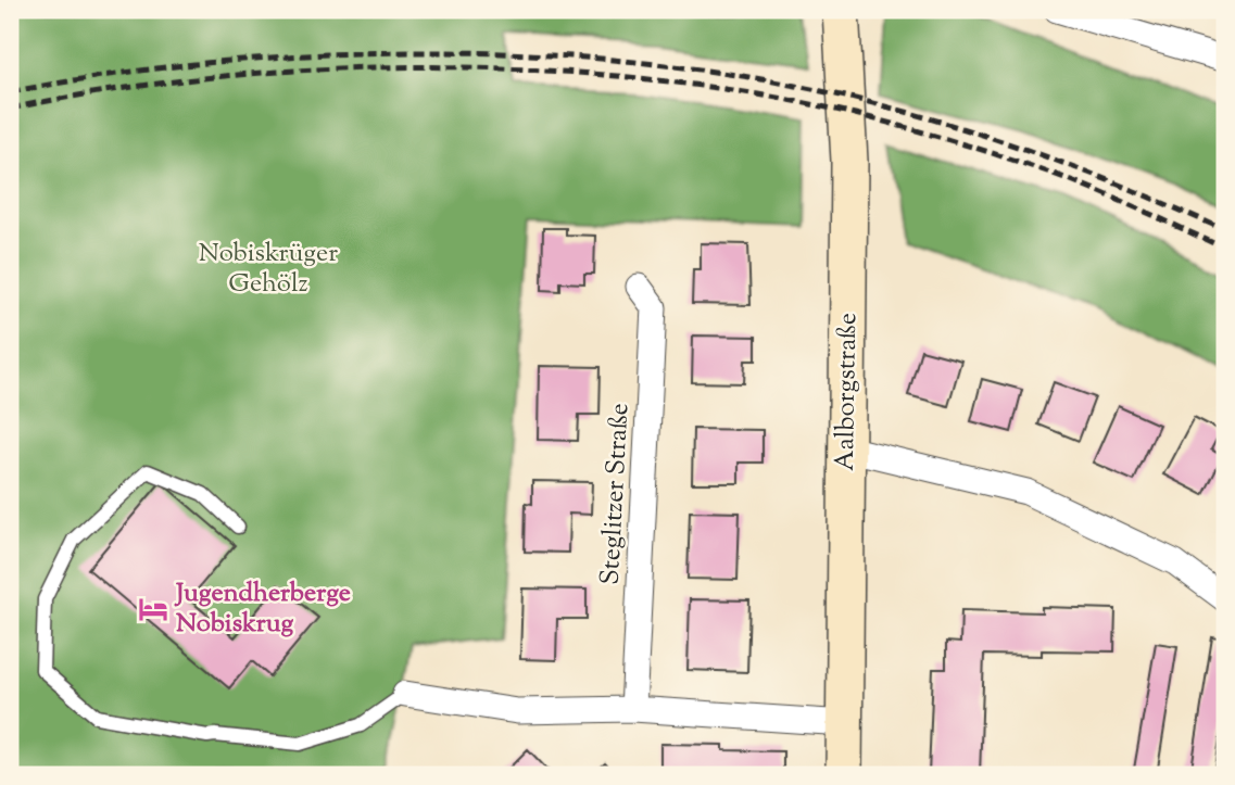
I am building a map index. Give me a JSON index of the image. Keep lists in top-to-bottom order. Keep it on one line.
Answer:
{"streets":{"street":["Aalborgstraße","Steglitzer Straße"]},"parks":["Nobiskrüger Gehölz"],"places":{"hotel":["Jugendherberge Nobiskrug"]}}
